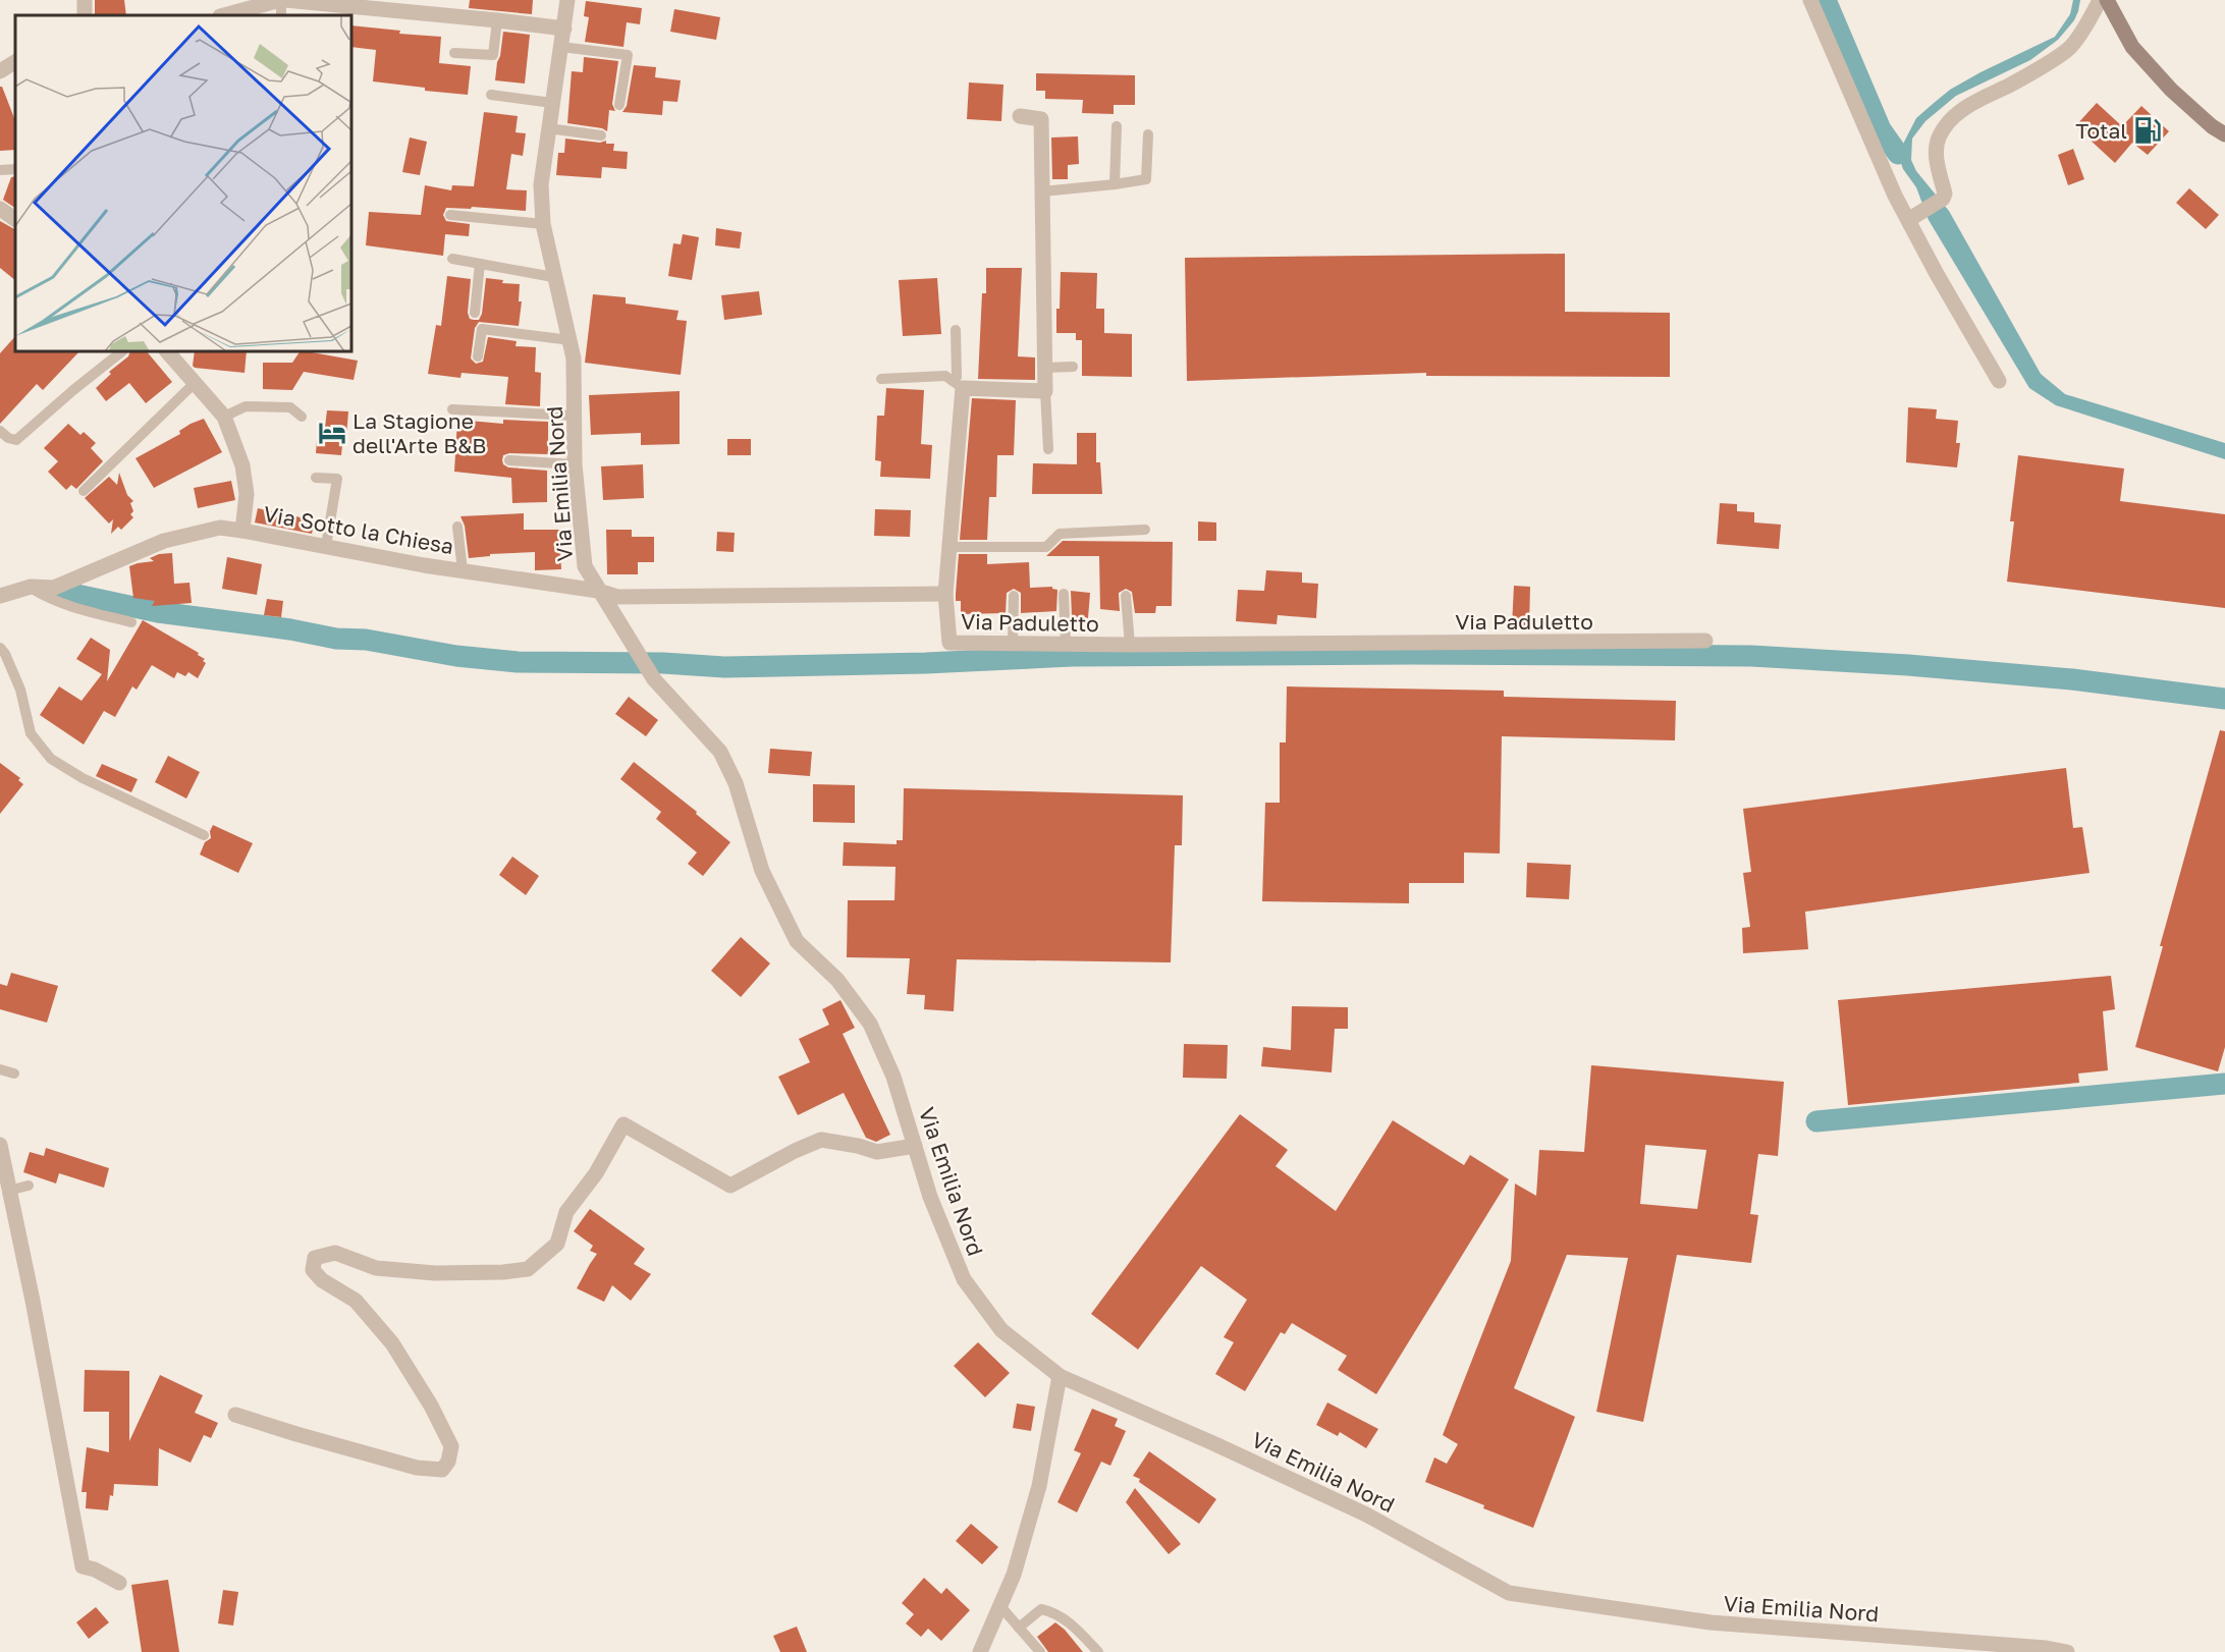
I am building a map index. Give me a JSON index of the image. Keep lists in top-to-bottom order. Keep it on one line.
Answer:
{"streets":{"street":["Via Emilia Nord","Via Sotto la Chiesa","Via Paduletto"]},"crossings":[["Via Emilia Nord","Via Sotto la Chiesa"],["Via Sotto la Chiesa","Via Paduletto"]],"places":{"fuel station":["Total"],"hotel":["La Stagione dell'Arte B&B"]}}
